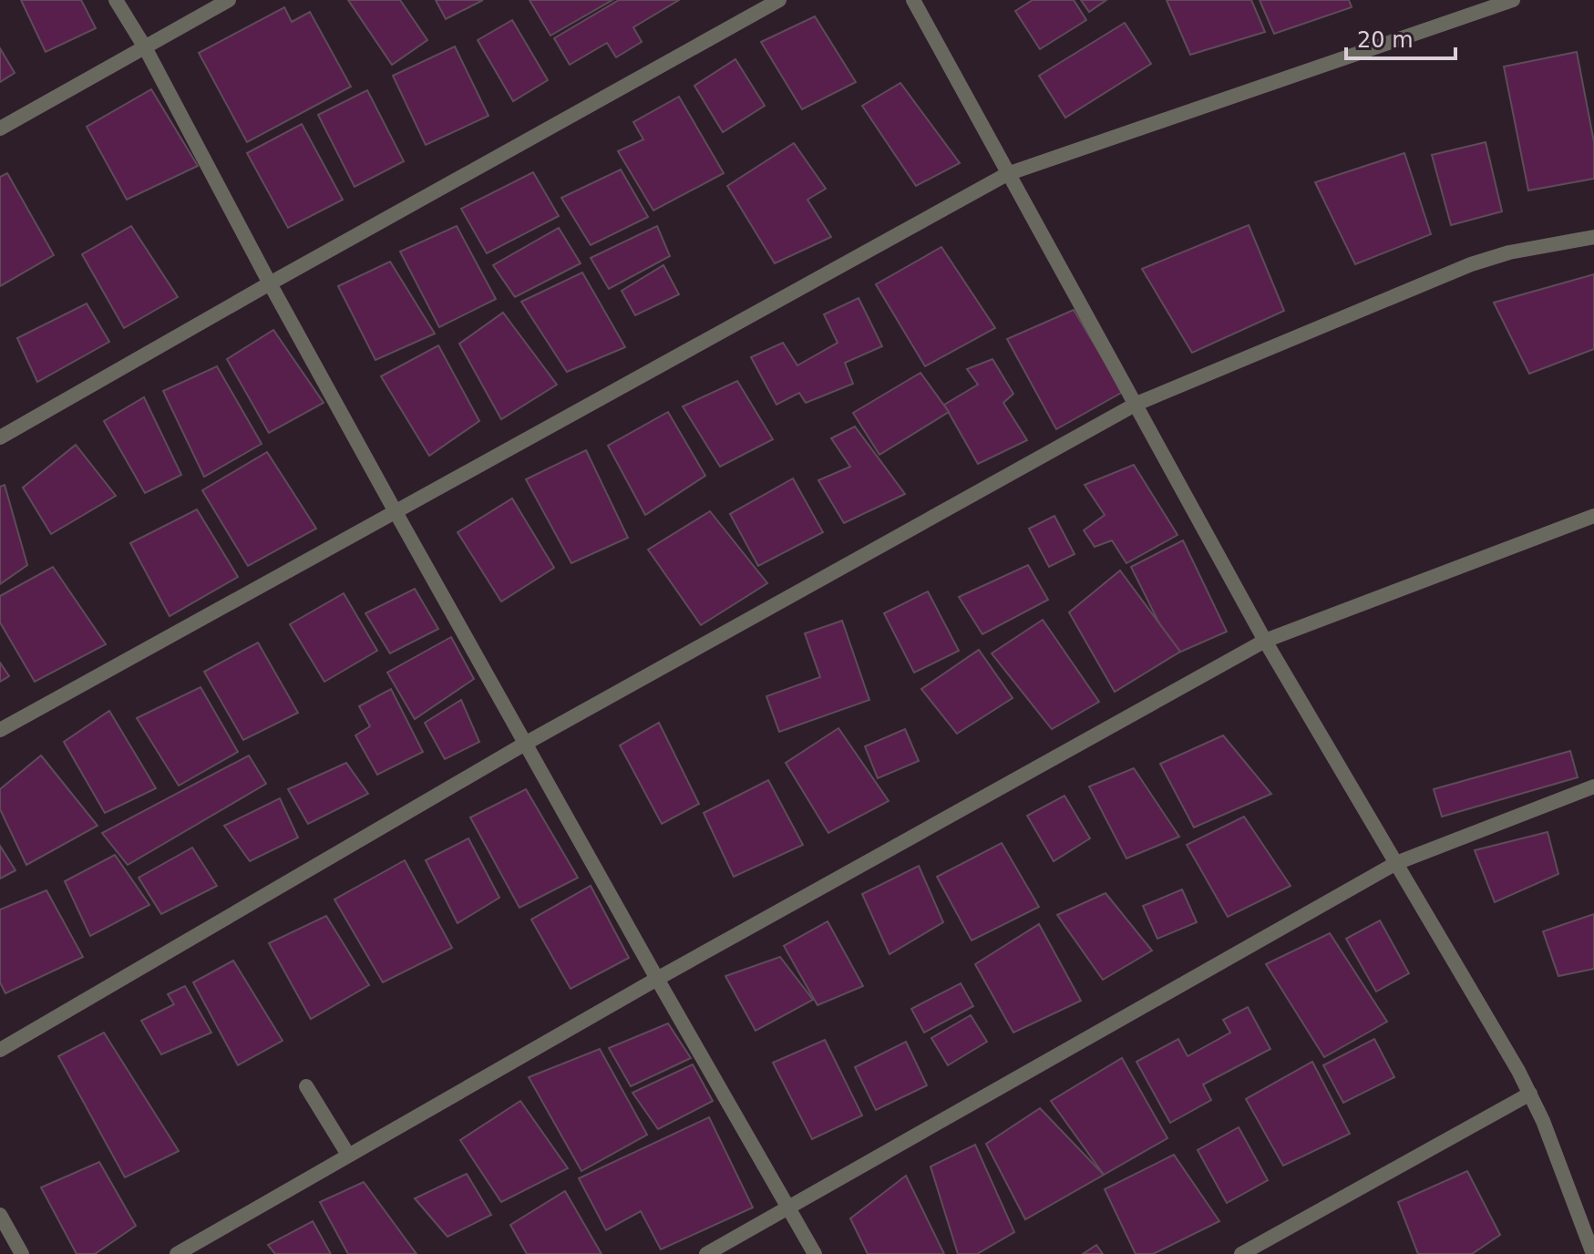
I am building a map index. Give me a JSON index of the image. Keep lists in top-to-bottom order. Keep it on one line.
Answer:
{"scale_bar":"20 m"}
